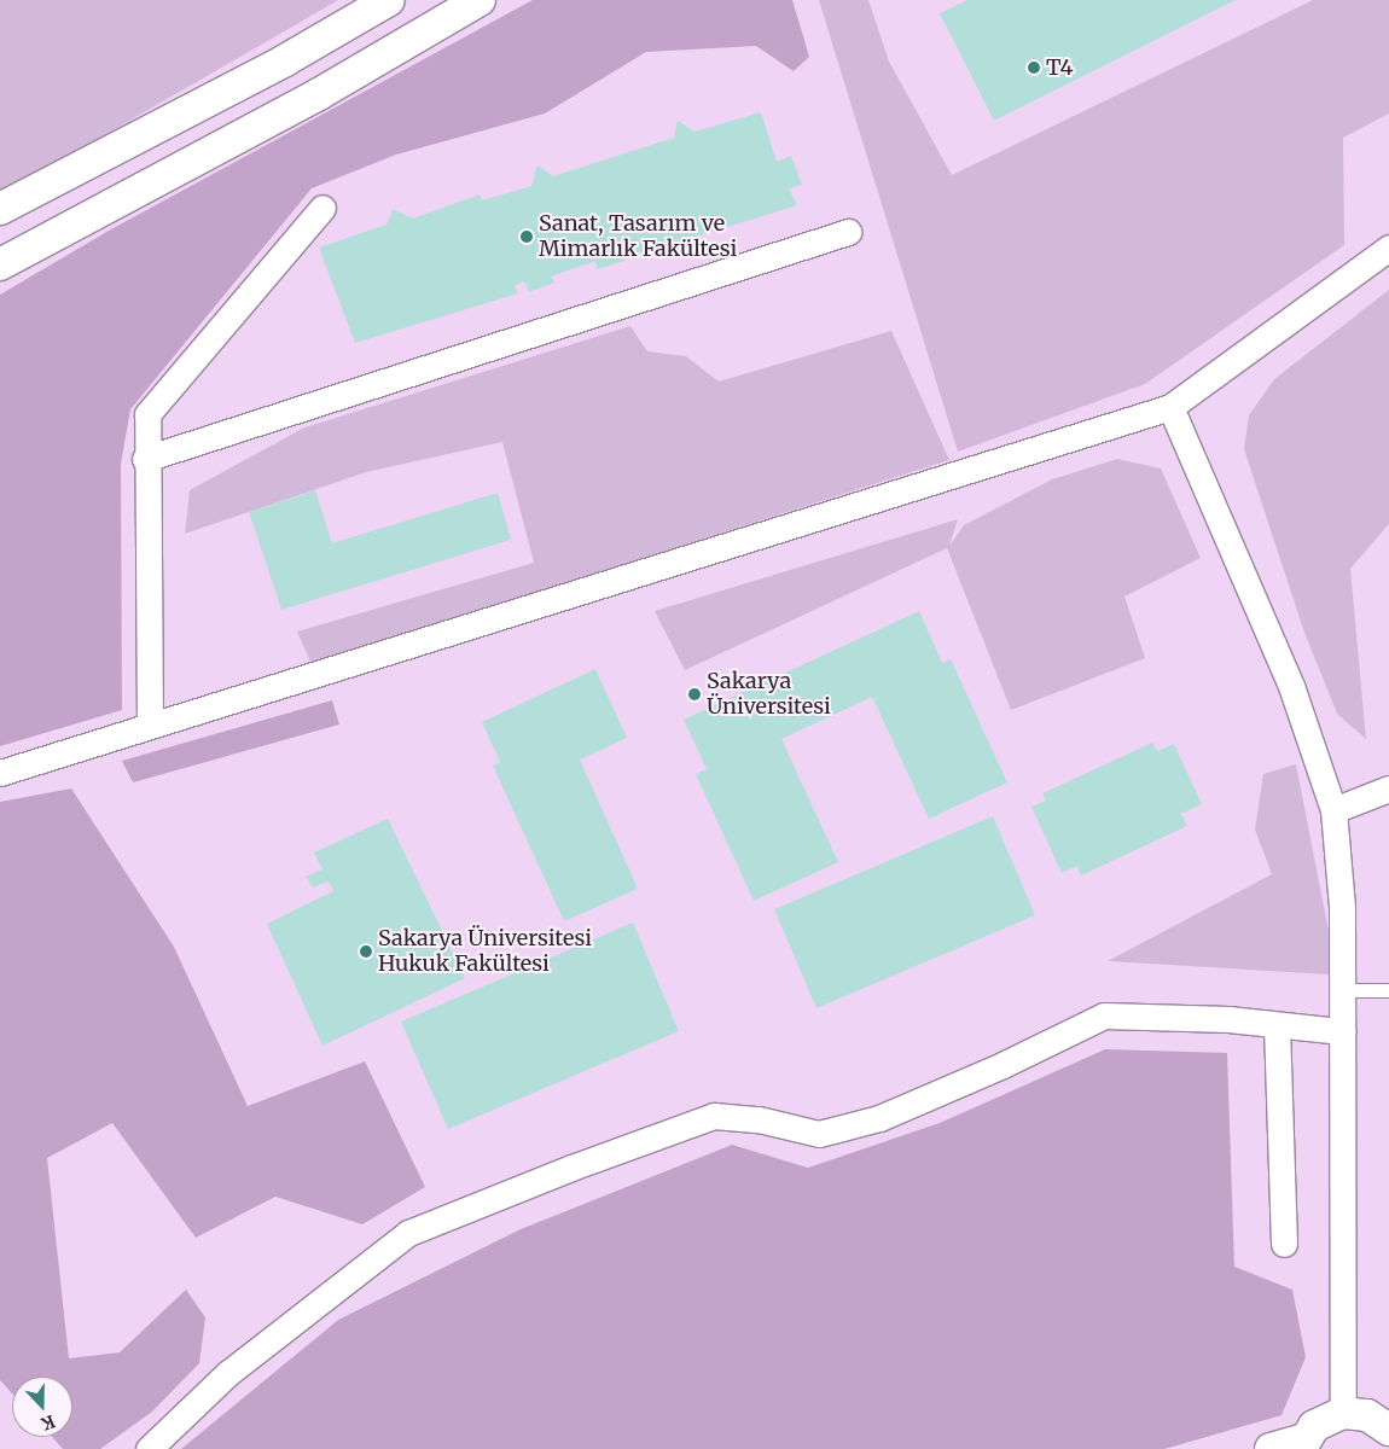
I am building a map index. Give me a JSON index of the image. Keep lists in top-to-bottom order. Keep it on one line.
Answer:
{"places":["T4","Sanat, Tasarım ve Mimarlık Fakültesi","Sakarya Üniversitesi","Sakarya Üniversitesi Hukuk Fakültesi"],"north":"bottom"}
